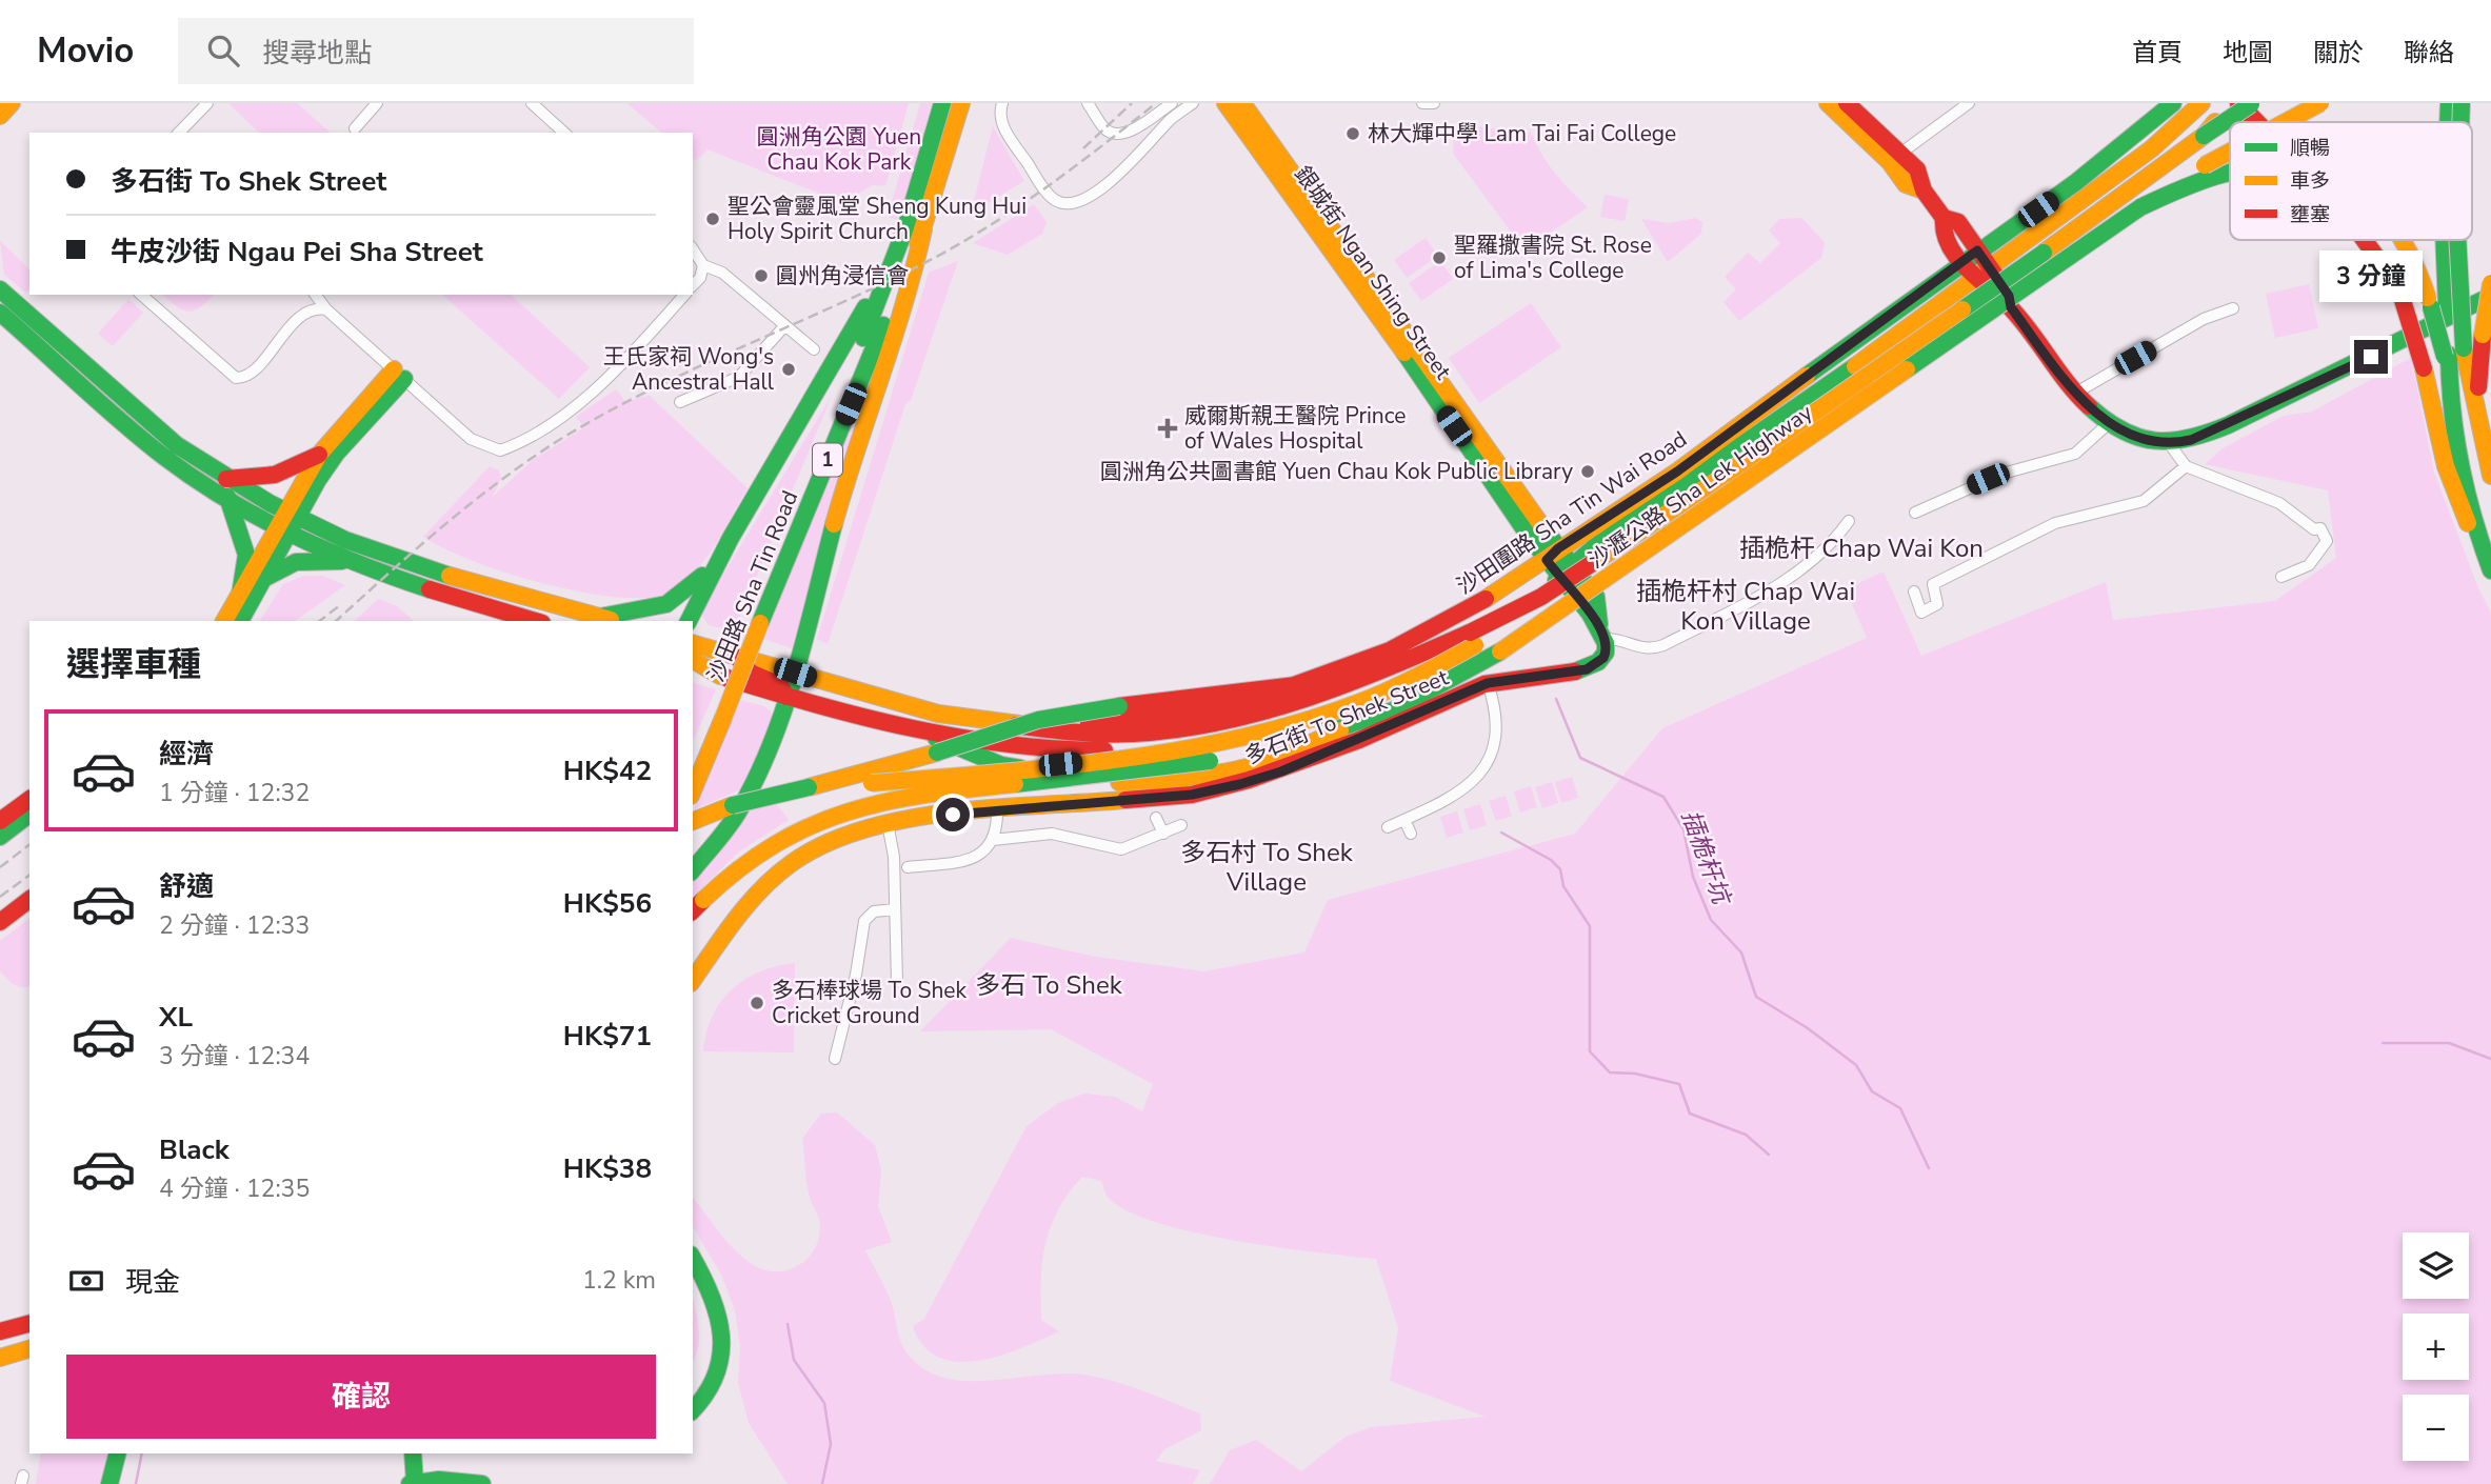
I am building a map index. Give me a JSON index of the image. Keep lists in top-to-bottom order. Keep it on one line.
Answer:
{"streets":{"main road":["銀城街 Ngan Shing Street","1","沙瀝公路 Sha Lek Highway","沙田圍路 Sha Tin Wai Road","沙田路 Sha Tin Road","多石街 To Shek Street"]},"crossings":[["銀城街 Ngan Shing Street","沙田圍路 Sha Tin Wai Road"]],"districts":["插桅杆 Chap Wai Kon","插桅杆村 Chap Wai Kon Village","多石村 To Shek Village","多石 To Shek"],"water":["插桅杆坑"],"parks":["圓洲角公園 Yuen Chau Kok Park"],"places":{"other":["林大輝中學 Lam Tai Fai College","聖公會靈風堂 Sheng Kung Hui Holy Spirit Church","聖羅撒書院 St. Rose of Lima's College","圓州角浸信會","王氏家祠 Wong's Ancestral Hall","圓洲角公共圖書館 Yuen Chau Kok Public Library","多石棒球場 To Shek Cricket Ground"],"health":["威爾斯親王醫院 Prince of Wales Hospital"]},"legend":["順暢","車多","壅塞"],"page":{"header":"Movio","search":"搜尋地點","nav":["首頁","地圖","關於","聯絡"],"banner":["多石街 To Shek Street","牛皮沙街 Ngau Pei Sha Street"],"bubble":"3 分鐘","heading":"選擇車種","list":[{"name":"經濟","note":"1 分鐘 · 12:32","value":"HK$42"},{"name":"舒適","note":"2 分鐘 · 12:33","value":"HK$56"},{"name":"XL","note":"3 分鐘 · 12:34","value":"HK$71"},{"name":"Black","note":"4 分鐘 · 12:35","value":"HK$38"}],"map_buttons":["+","−"],"pay":["現金","1.2 km"],"buttons":"確認"}}
